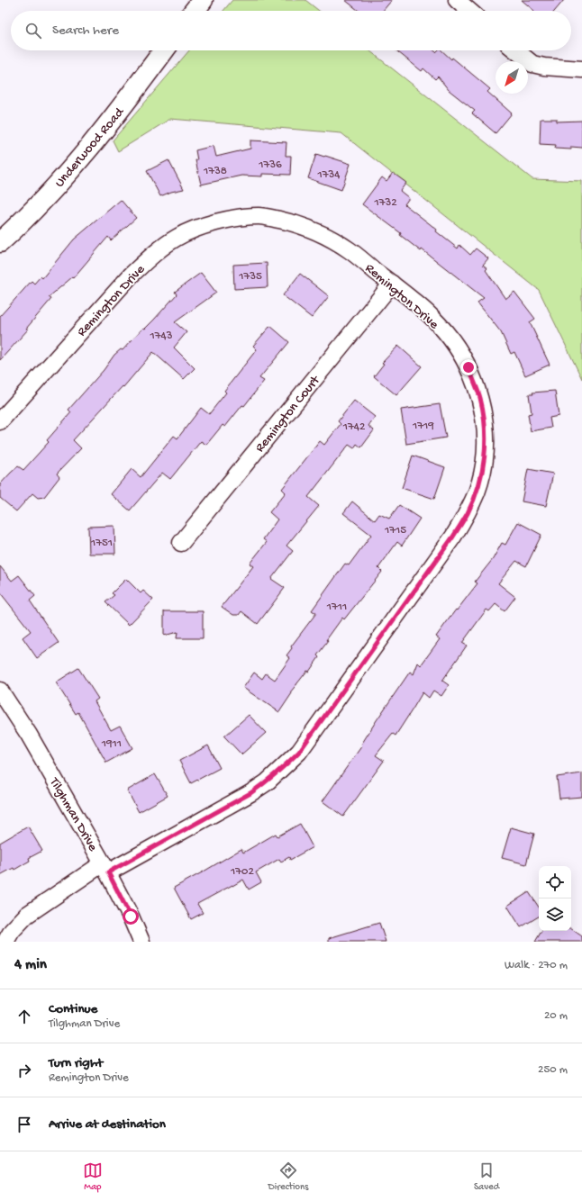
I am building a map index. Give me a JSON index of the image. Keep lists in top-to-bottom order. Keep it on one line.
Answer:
{"streets":{"street":["Underwood Road","Remington Drive","Remington Court","Tilghman Drive"]},"crossings":[["Remington Drive","Remington Court"],["Remington Drive","Tilghman Drive"]],"house_numbers":["1736","1738","1734","1732","1735","1743","1719","1742","1715","1751","1711","1911","1702"],"north":"bottom left","page":{"search":"Search here","heading":["4 min","Walk · 270 m"],"list":[["Continue","Tilghman Drive","20 m"],["Turn right","Remington Drive","250 m"],"Arrive at destination"],"nav":["Map","Directions","Saved"]}}
